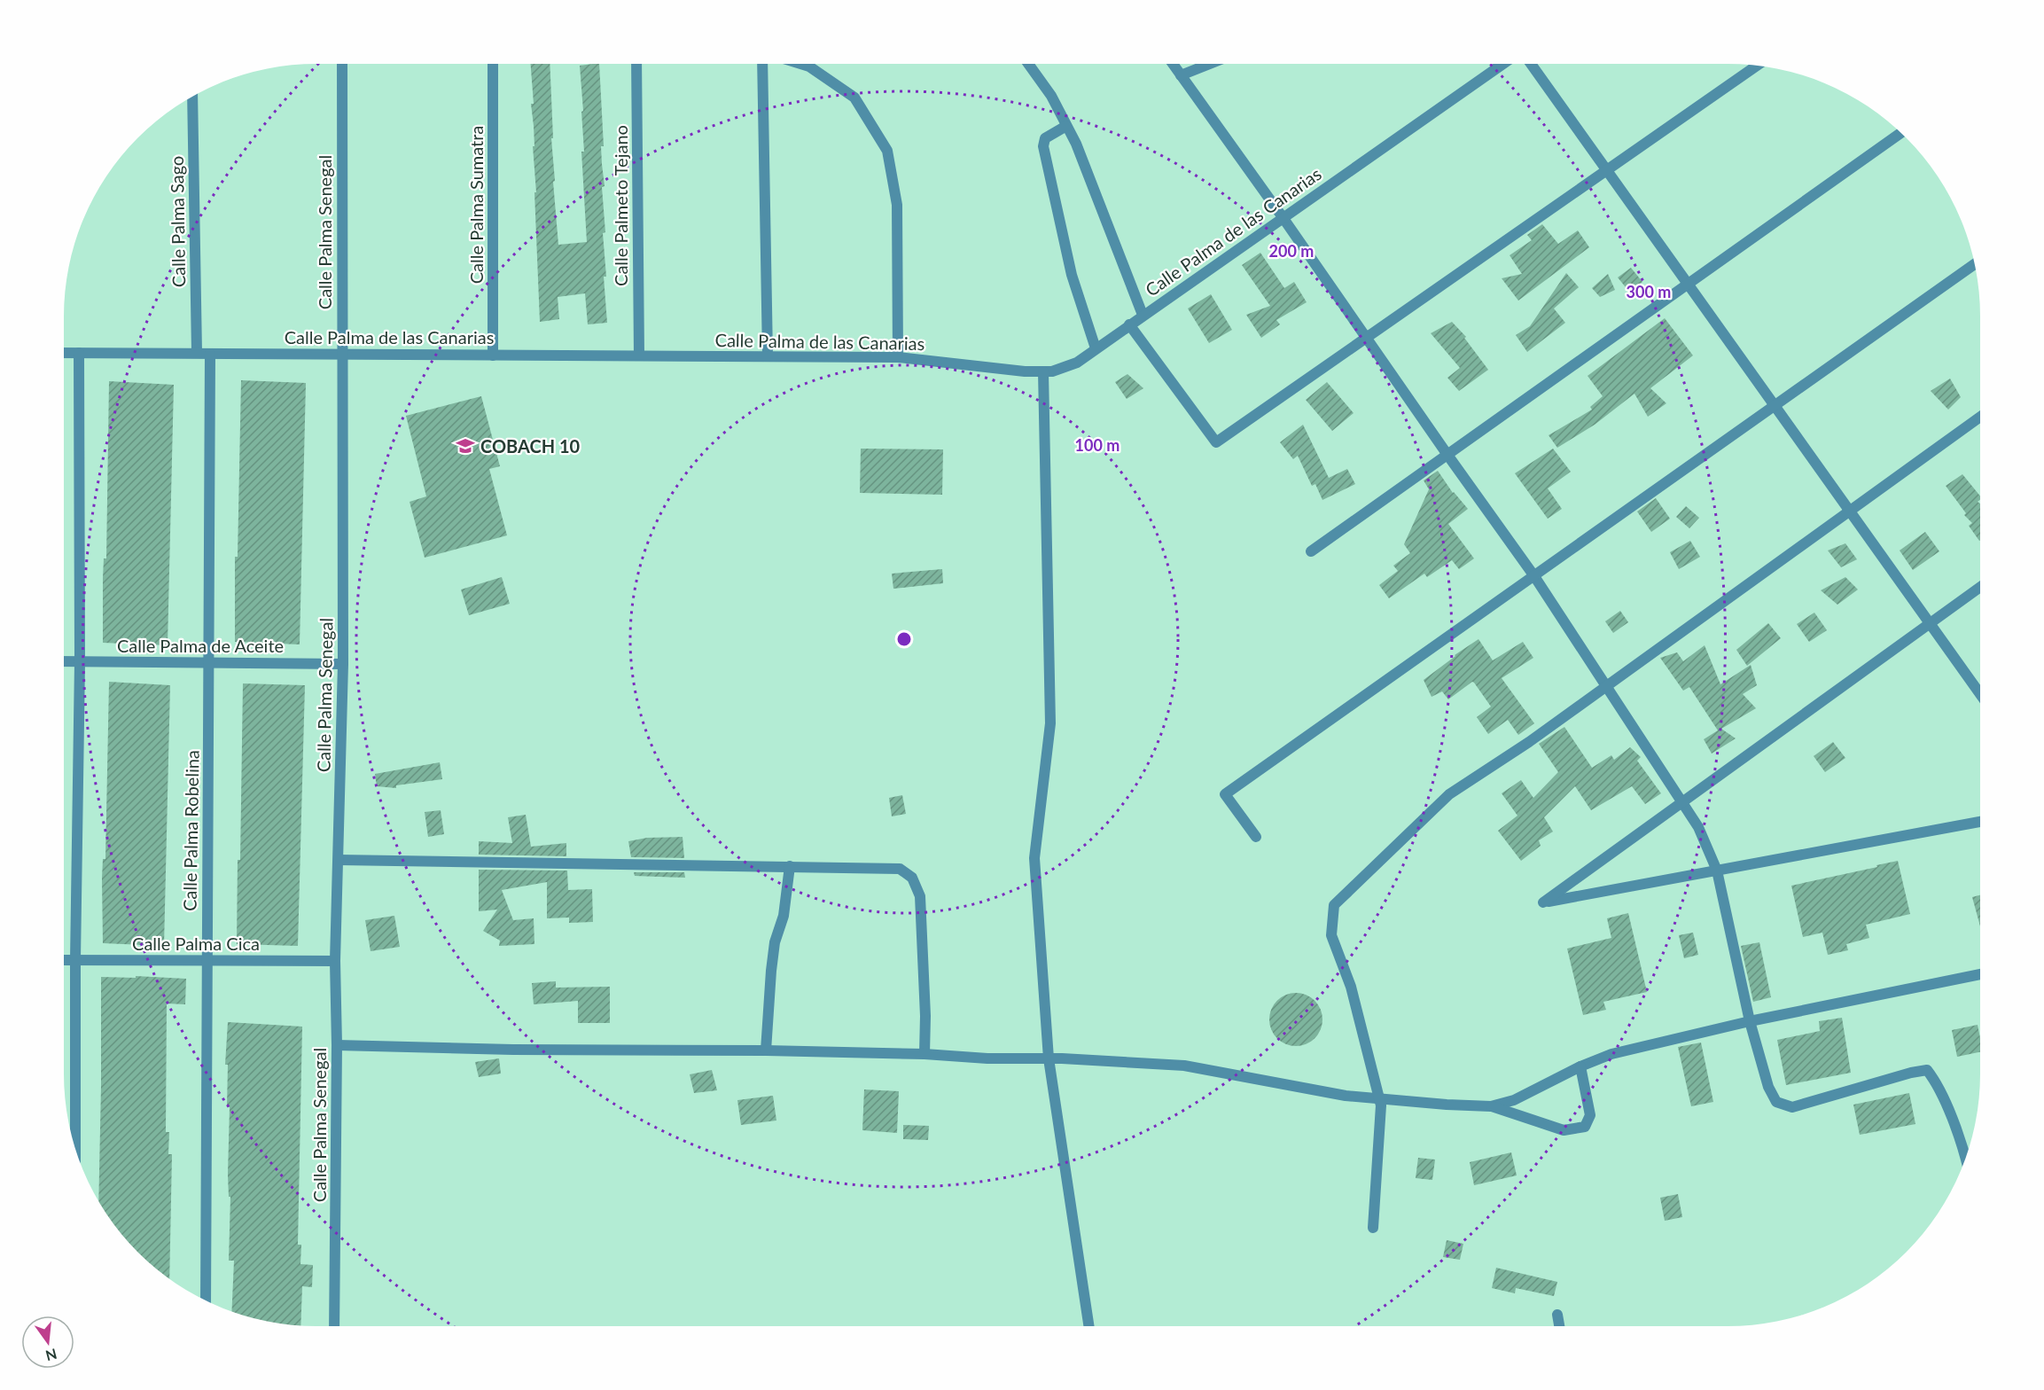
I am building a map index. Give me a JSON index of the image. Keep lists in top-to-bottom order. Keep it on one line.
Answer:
{"streets":{"street":["Calle Palma Sumatra","Calle Palmeto Tejano","Calle Palma Sago","Calle Palma de las Canarias","Calle Palma Senegal","Calle Palma de Aceite","Calle Palma Robelina","Calle Palma Cica"]},"crossings":[["Calle Palma Sumatra","Calle Palma de las Canarias"],["Calle Palmeto Tejano","Calle Palma de las Canarias"],["Calle Palma Sago","Calle Palma de las Canarias"],["Calle Palma de las Canarias","Calle Palma Senegal"],["Calle Palma de las Canarias","Calle Palma Robelina"],["Calle Palma Senegal","Calle Palma de Aceite"],["Calle Palma Senegal","Calle Palma Cica"],["Calle Palma de Aceite","Calle Palma Robelina"],["Calle Palma Robelina","Calle Palma Cica"]],"places":{"school or university":["COBACH 10"]},"north":"bottom","rings":["200 m","300 m","100 m"]}
